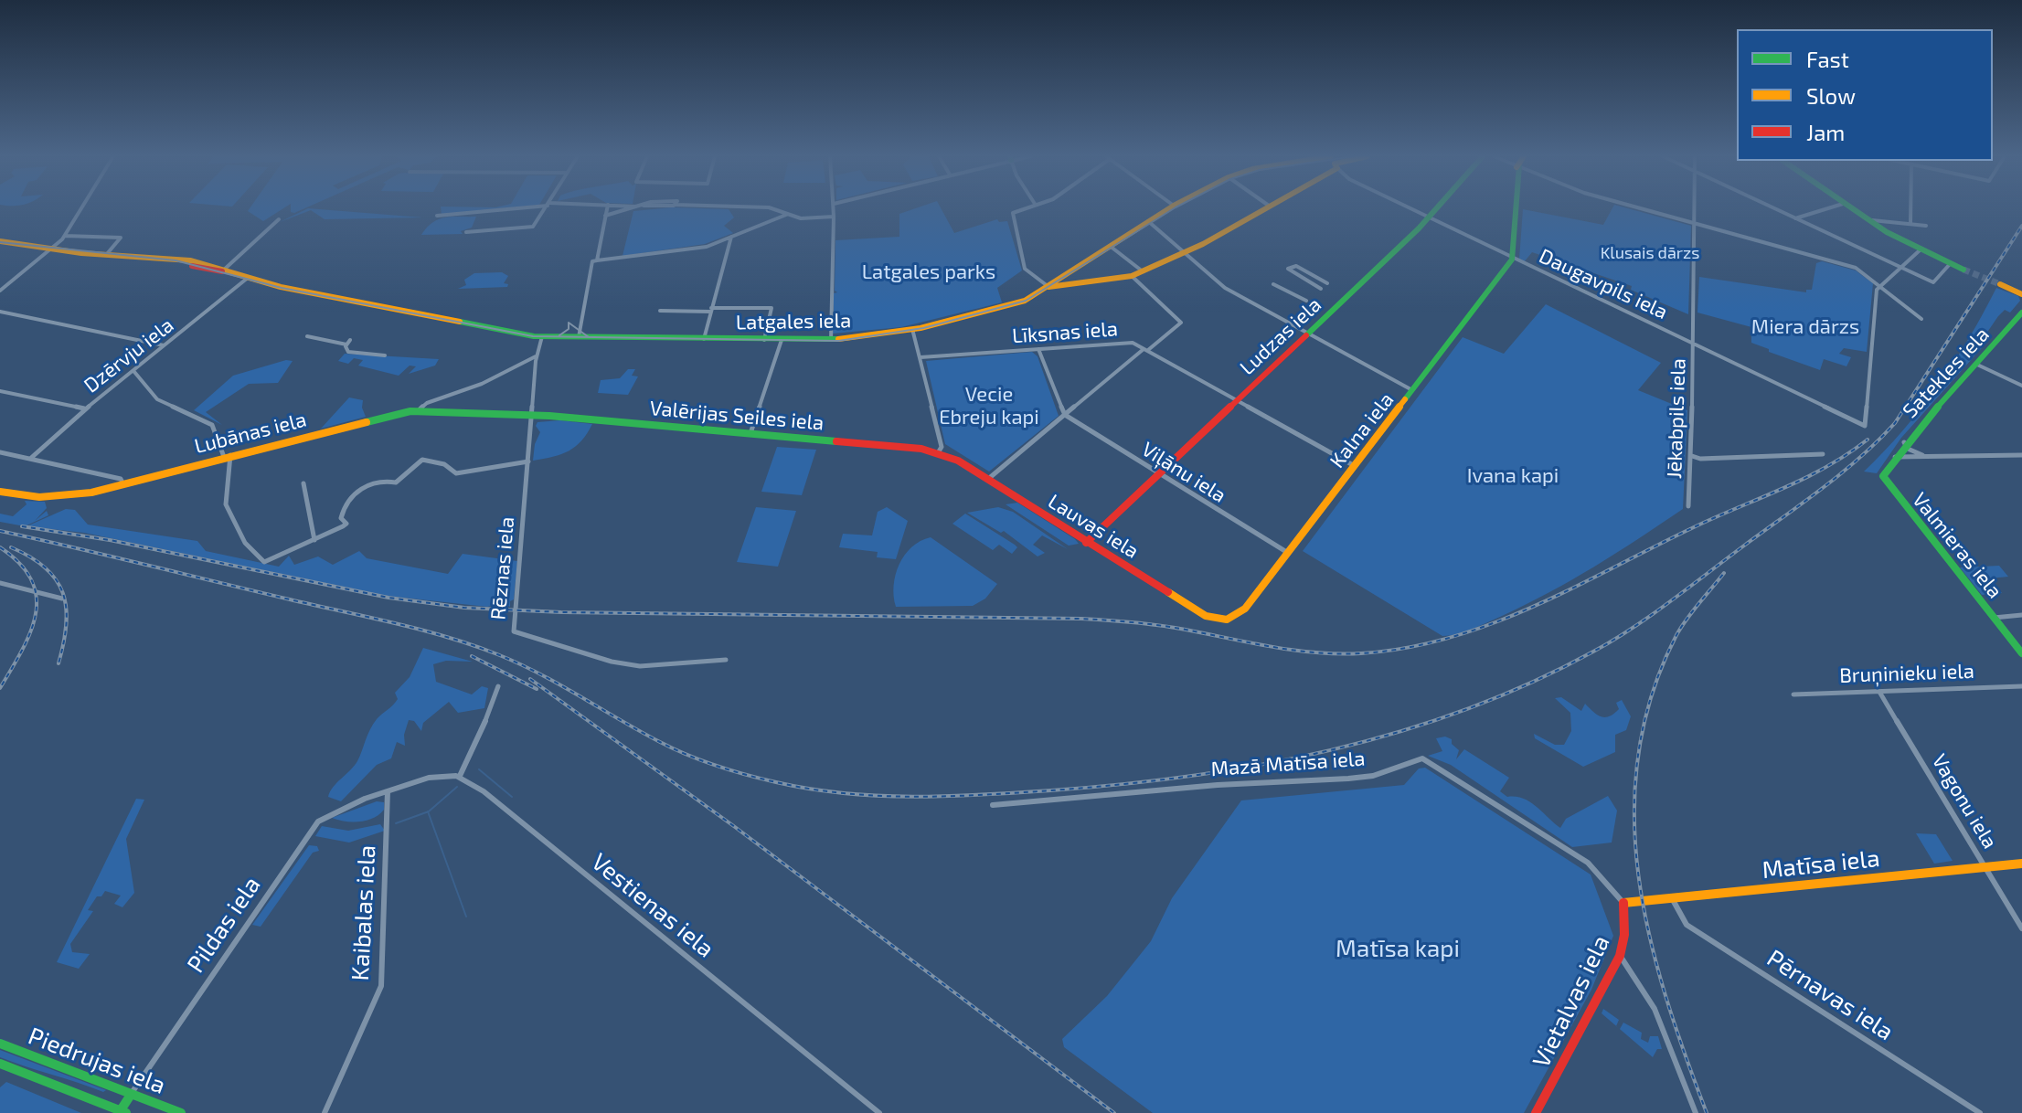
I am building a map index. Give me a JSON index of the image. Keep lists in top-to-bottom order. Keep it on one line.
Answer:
{"streets":{"main road":["Latgales iela","Ludzas iela","Satekles iela","Valērijas Seiles iela","Kalna iela","Lubānas iela","Lauvas iela","Valmieras iela","Matīsa iela","Pildas iela","Vietalvas iela","Piedrujas iela"],"street":["Daugavpils iela","Līksnas iela","Dzērvju iela","Jēkabpils iela","Viļānu iela","Rēznas iela","Bruņinieku iela","Mazā Matīsa iela","Vagonu iela","Vestienas iela","Kaibalas iela","Pērnavas iela"]},"crossings":[["Daugavpils iela","Ludzas iela"],["Daugavpils iela","Jēkabpils iela"],["Daugavpils iela","Kalna iela"],["Latgales iela","Dzērvju iela"],["Latgales iela","Rēznas iela"],["Līksnas iela","Ludzas iela"],["Līksnas iela","Kalna iela"],["Ludzas iela","Viļānu iela"],["Ludzas iela","Lauvas iela"],["Satekles iela","Valmieras iela"],["Valērijas Seiles iela","Lubānas iela"],["Valērijas Seiles iela","Lauvas iela"],["Valērijas Seiles iela","Rēznas iela"],["Kalna iela","Viļānu iela"],["Kalna iela","Lauvas iela"],["Lubānas iela","Rēznas iela"],["Bruņinieku iela","Vagonu iela"],["Mazā Matīsa iela","Matīsa iela"],["Mazā Matīsa iela","Vietalvas iela"],["Vagonu iela","Matīsa iela"],["Matīsa iela","Pērnavas iela"],["Matīsa iela","Vietalvas iela"],["Kaibalas iela","Pildas iela"],["Pildas iela","Piedrujas iela"]],"parks":["Klusais dārzs","Latgales parks","Miera dārzs","Vecie Ebreju kapi","Ivana kapi","Matīsa kapi"],"legend":["Fast","Slow","Jam"]}
